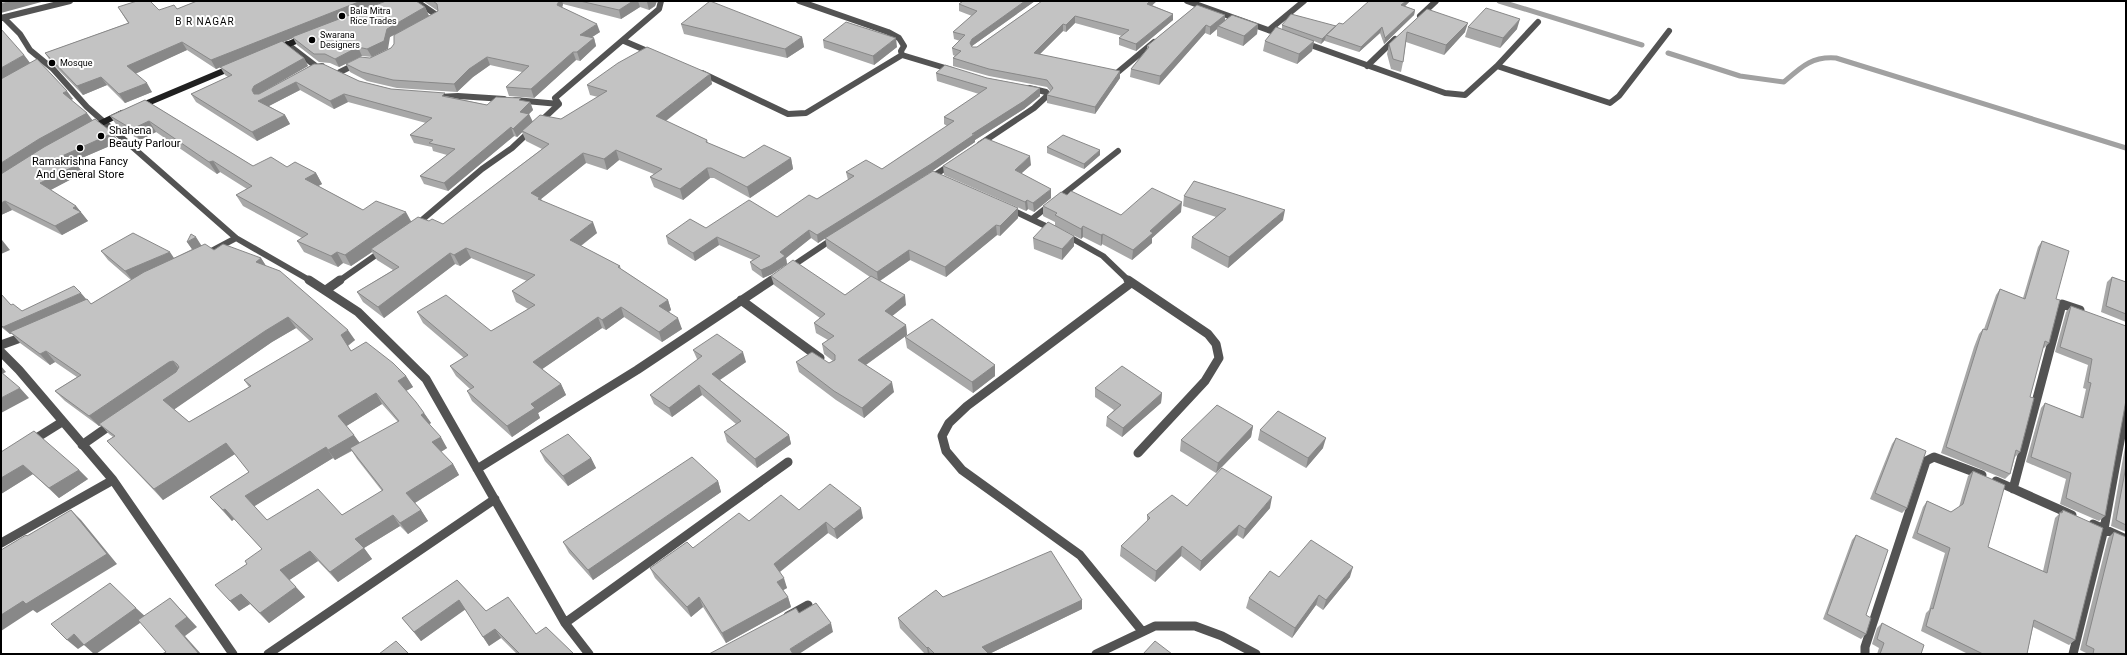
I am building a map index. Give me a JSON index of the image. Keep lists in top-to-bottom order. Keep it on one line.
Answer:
{"districts":["B R NAGAR"],"places":["Bala Mitra Rice Trades","Swarana Designers","Mosque","Shahena Beauty Parlour","Ramakrishna Fancy And General Store"]}
